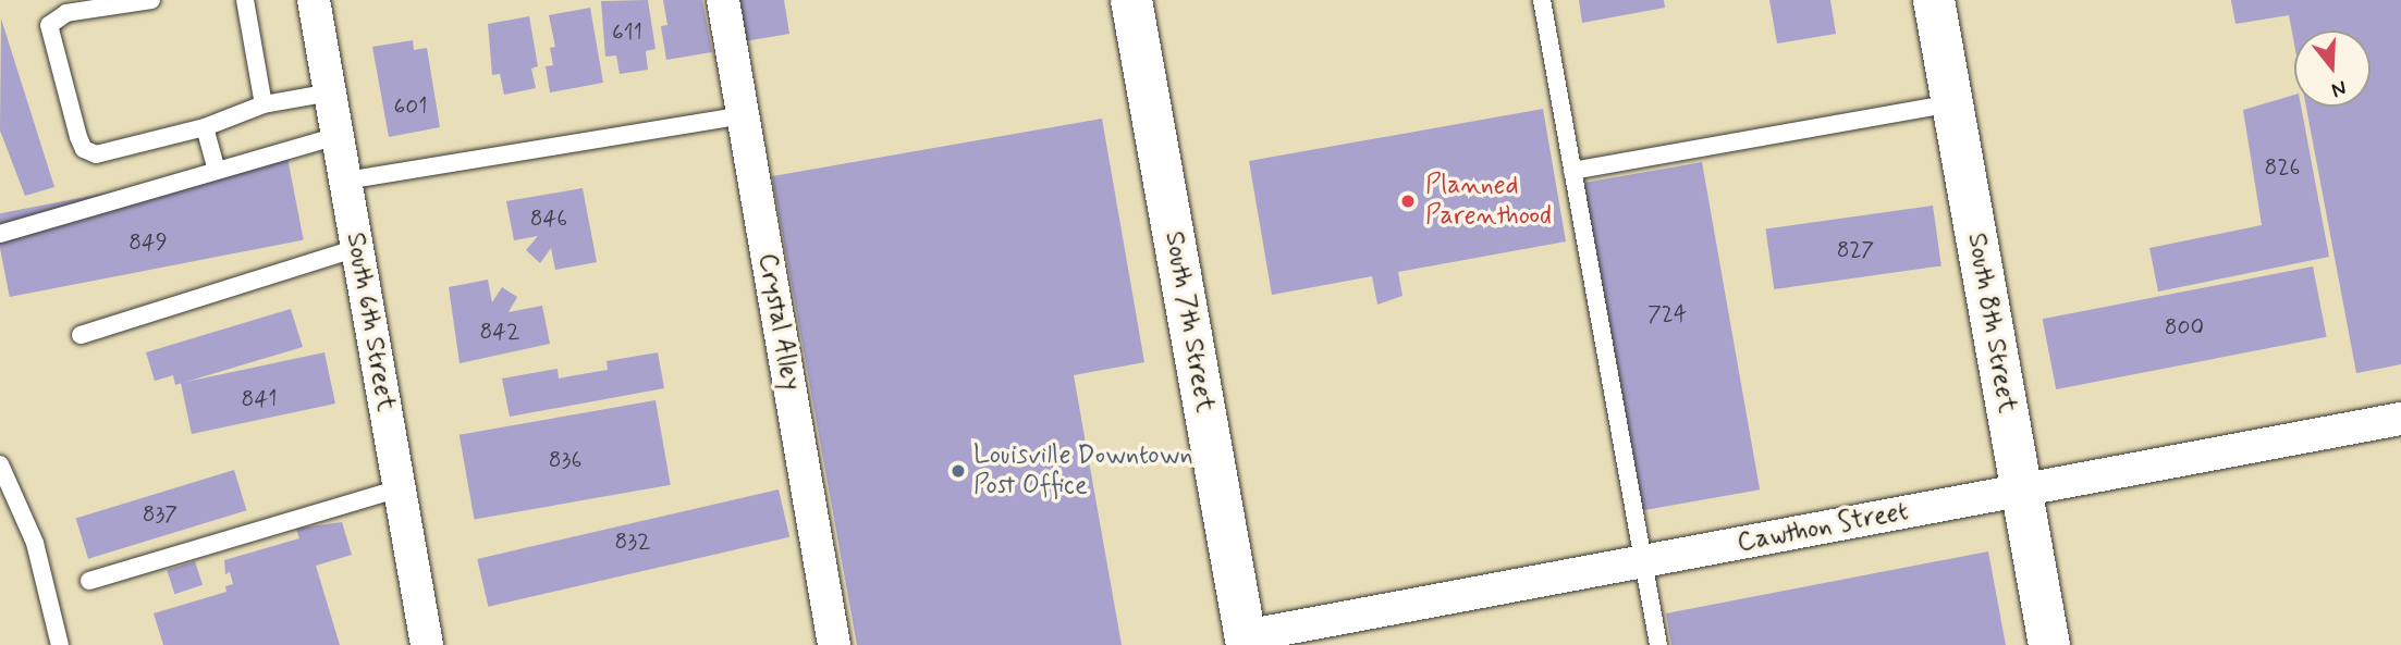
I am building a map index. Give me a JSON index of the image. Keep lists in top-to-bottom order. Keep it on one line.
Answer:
{"streets":{"street":["South 6th Street","Crystal Alley","South 7th Street","South 8th Street","Cawthon Street"]},"crossings":[["South 7th Street","Cawthon Street"],["South 8th Street","Cawthon Street"]],"places":["Planned Parenthood","Louisville Downtown Post Office"],"house_numbers":["611","601","826","846","849","827","724","800","842","841","836","837","832"],"north":"bottom"}
